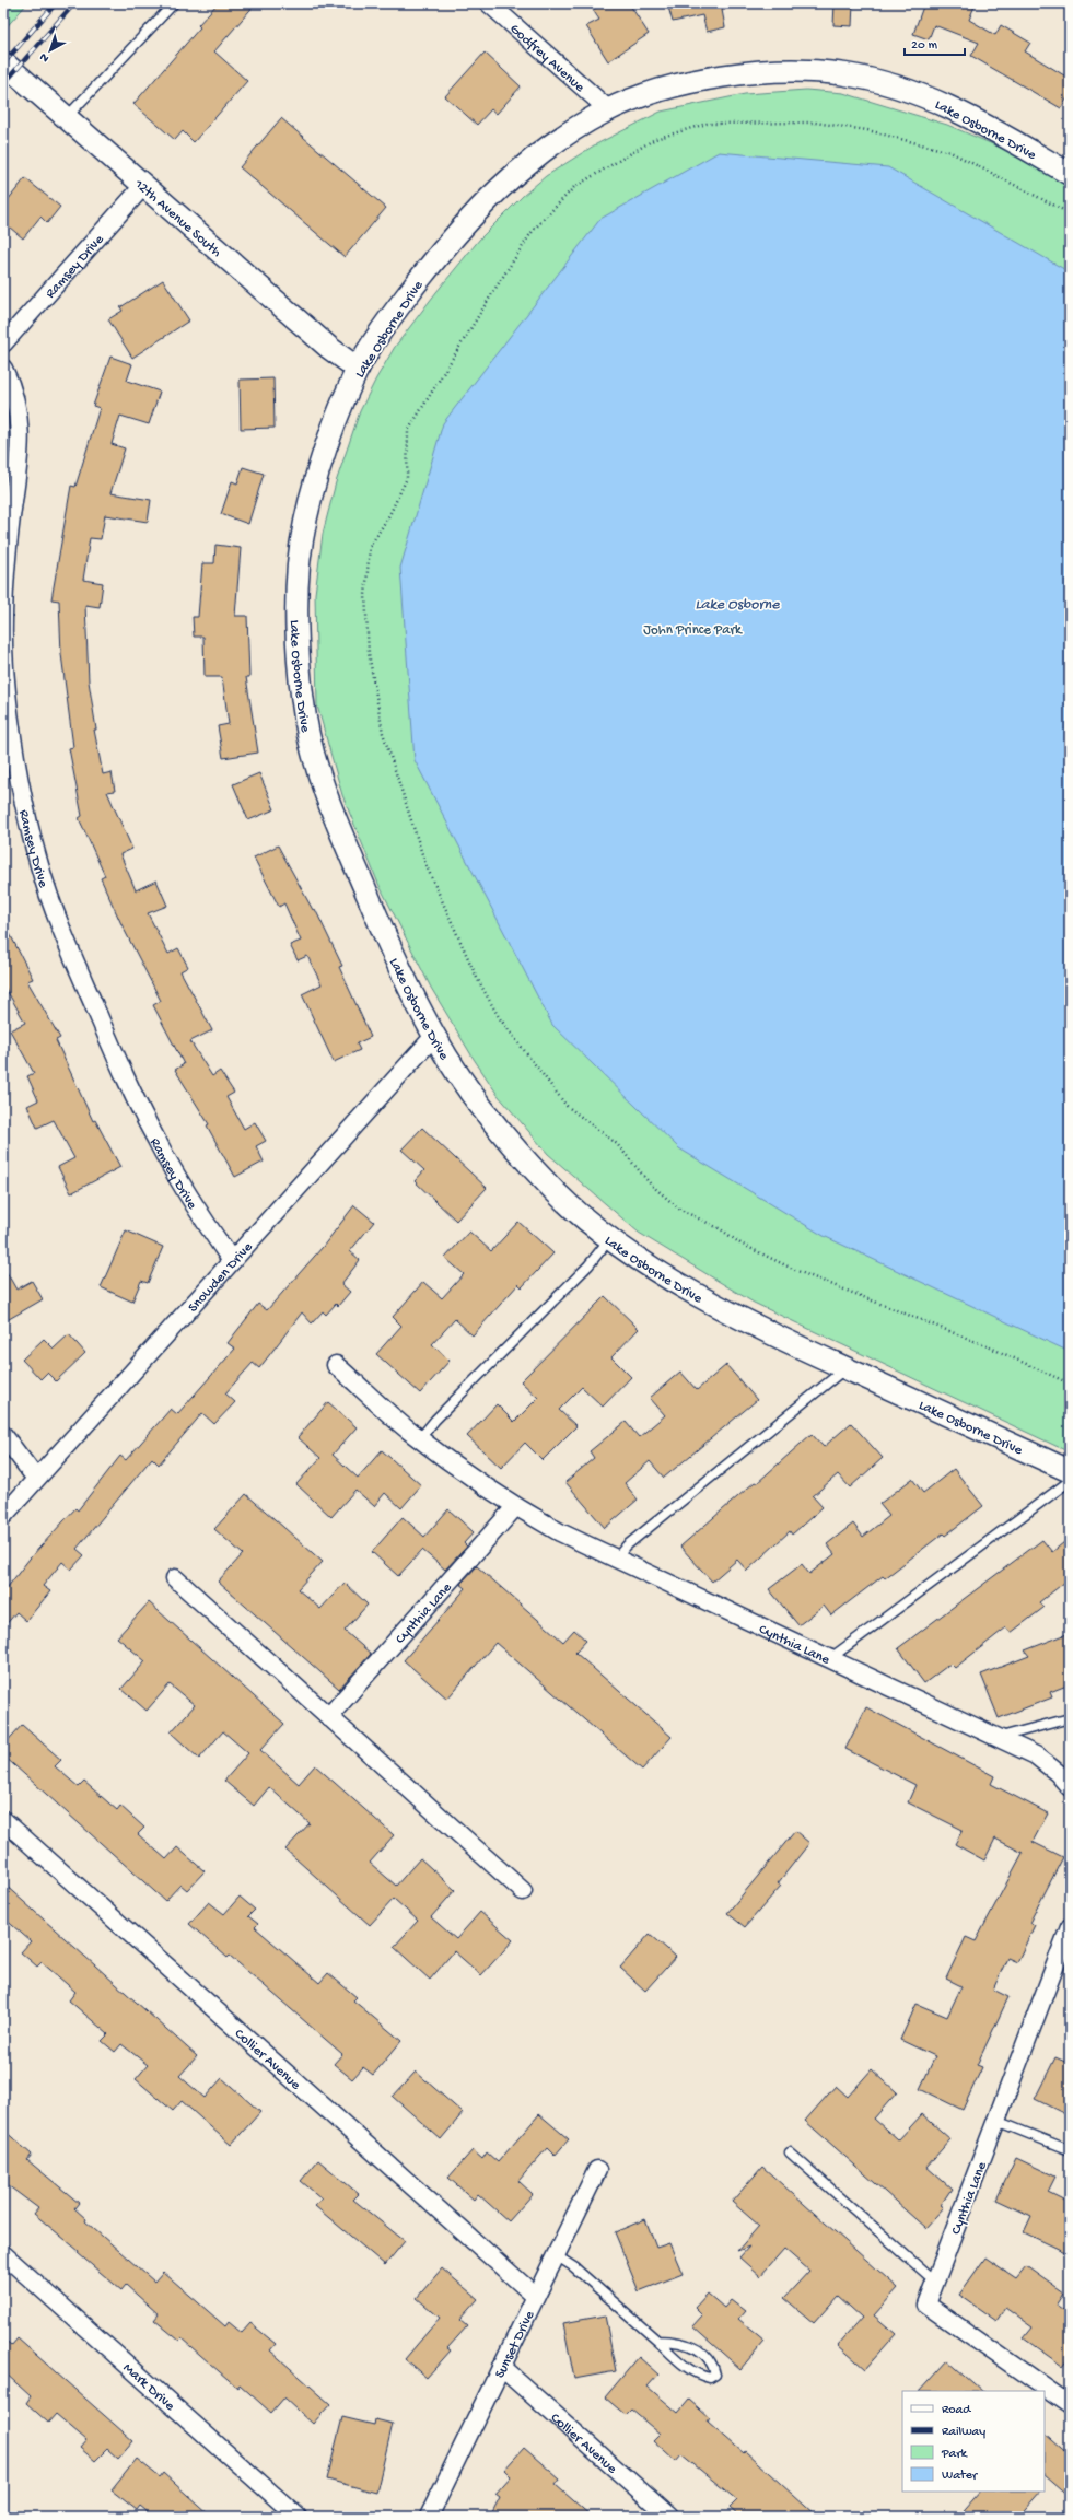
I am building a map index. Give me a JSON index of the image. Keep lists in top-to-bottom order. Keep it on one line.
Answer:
{"streets":{"street":["Godfrey Avenue","Lake Osborne Drive","12th Avenue South","Ramsey Drive","Snowden Drive","Cynthia Lane","Collier Avenue","Sunset Drive","Mark Drive"]},"crossings":[["Godfrey Avenue","Lake Osborne Drive"],["Lake Osborne Drive","12th Avenue South"],["Lake Osborne Drive","Snowden Drive"],["12th Avenue South","Ramsey Drive"],["Ramsey Drive","Snowden Drive"],["Collier Avenue","Sunset Drive"]],"water":["Lake Osborne"],"parks":["John Prince Park"],"legend":["Road","Railway","Park","Water"],"scale_bar":"20 m","north":"bottom left"}
